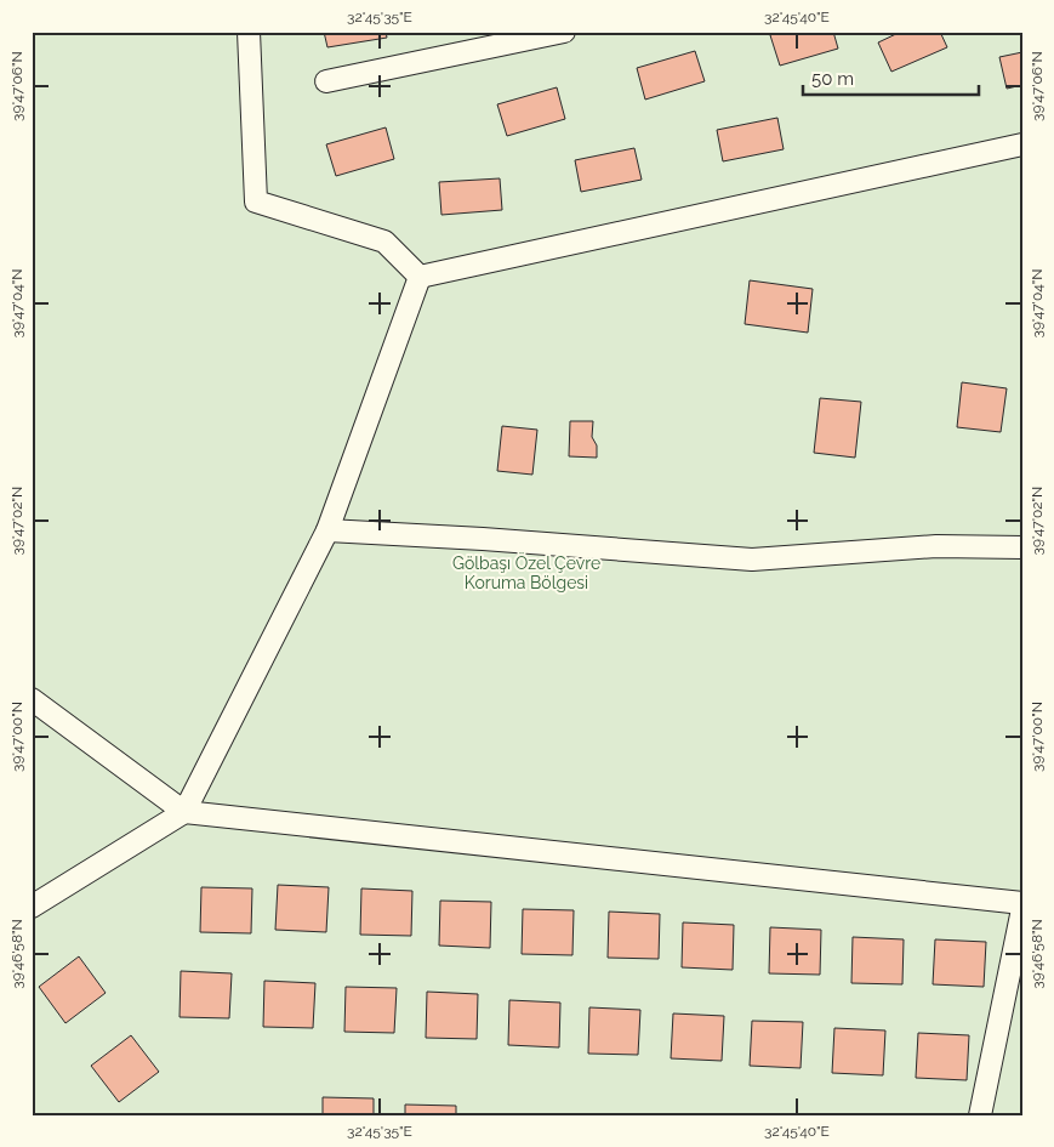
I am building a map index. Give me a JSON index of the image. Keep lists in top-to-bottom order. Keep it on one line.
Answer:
{"parks":["Gölbaşı Özel Çevre Koruma Bölgesi"],"scale_bar":"50 m","coordinates":["32°45'35\"E","32°45'40\"E","39°47'06\"N","39°47'04\"N","39°47'02\"N","39°47'00\"N","39°46'58\"N"]}
